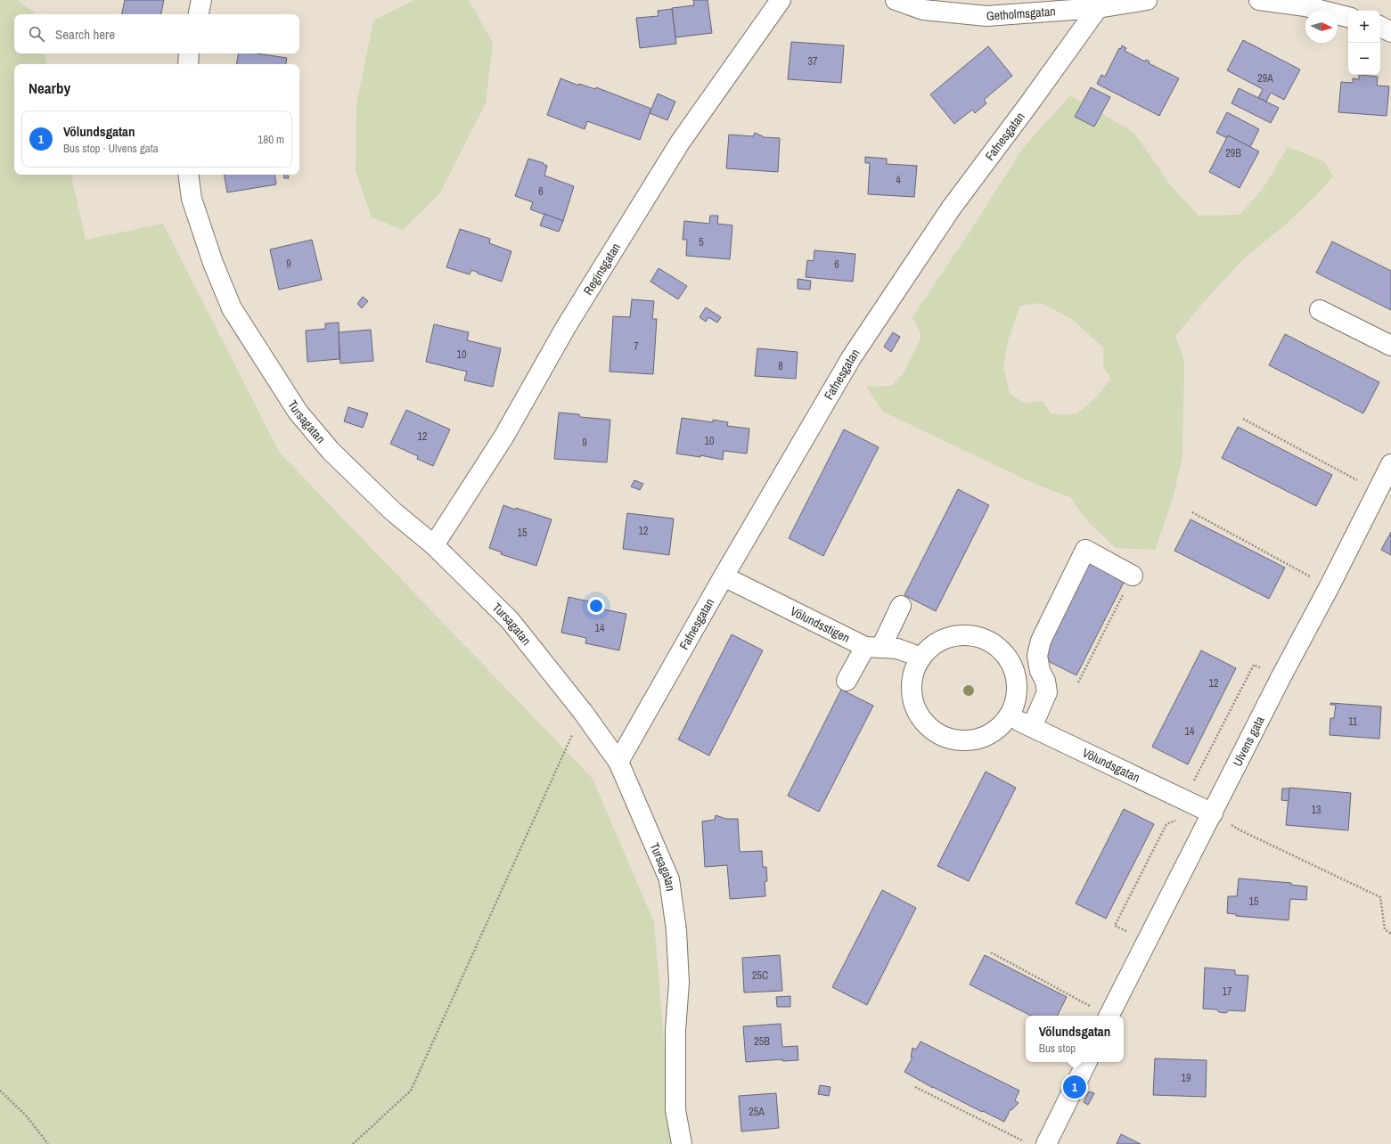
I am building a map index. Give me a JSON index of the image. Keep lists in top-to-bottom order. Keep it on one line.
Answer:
{"streets":{"street":["Getholmsgatan","Fafnesgatan","Reginsgatan","Tursagatan","Völundsstigen","Ulvens gata","Völundsgatan"]},"crossings":[["Getholmsgatan","Fafnesgatan"],["Fafnesgatan","Tursagatan"],["Fafnesgatan","Völundsstigen"],["Reginsgatan","Tursagatan"],["Völundsstigen","Völundsgatan"],["Ulvens gata","Völundsgatan"]],"house_numbers":["37","29A","29B","4","6","5","9","6","7","10","8","12","10","9","12","15","14","12","11","14","13","15","25C","17","25B","19","25A"],"north":"right","page":{"map_buttons":["+","−"],"search":"Search here","heading":"Nearby","list":[{"mark":"1","name":"Völundsgatan","note":"Bus stop · Ulvens gata","value":"180 m"}],"popup":["Völundsgatan","Bus stop"],"pins":"1"}}
